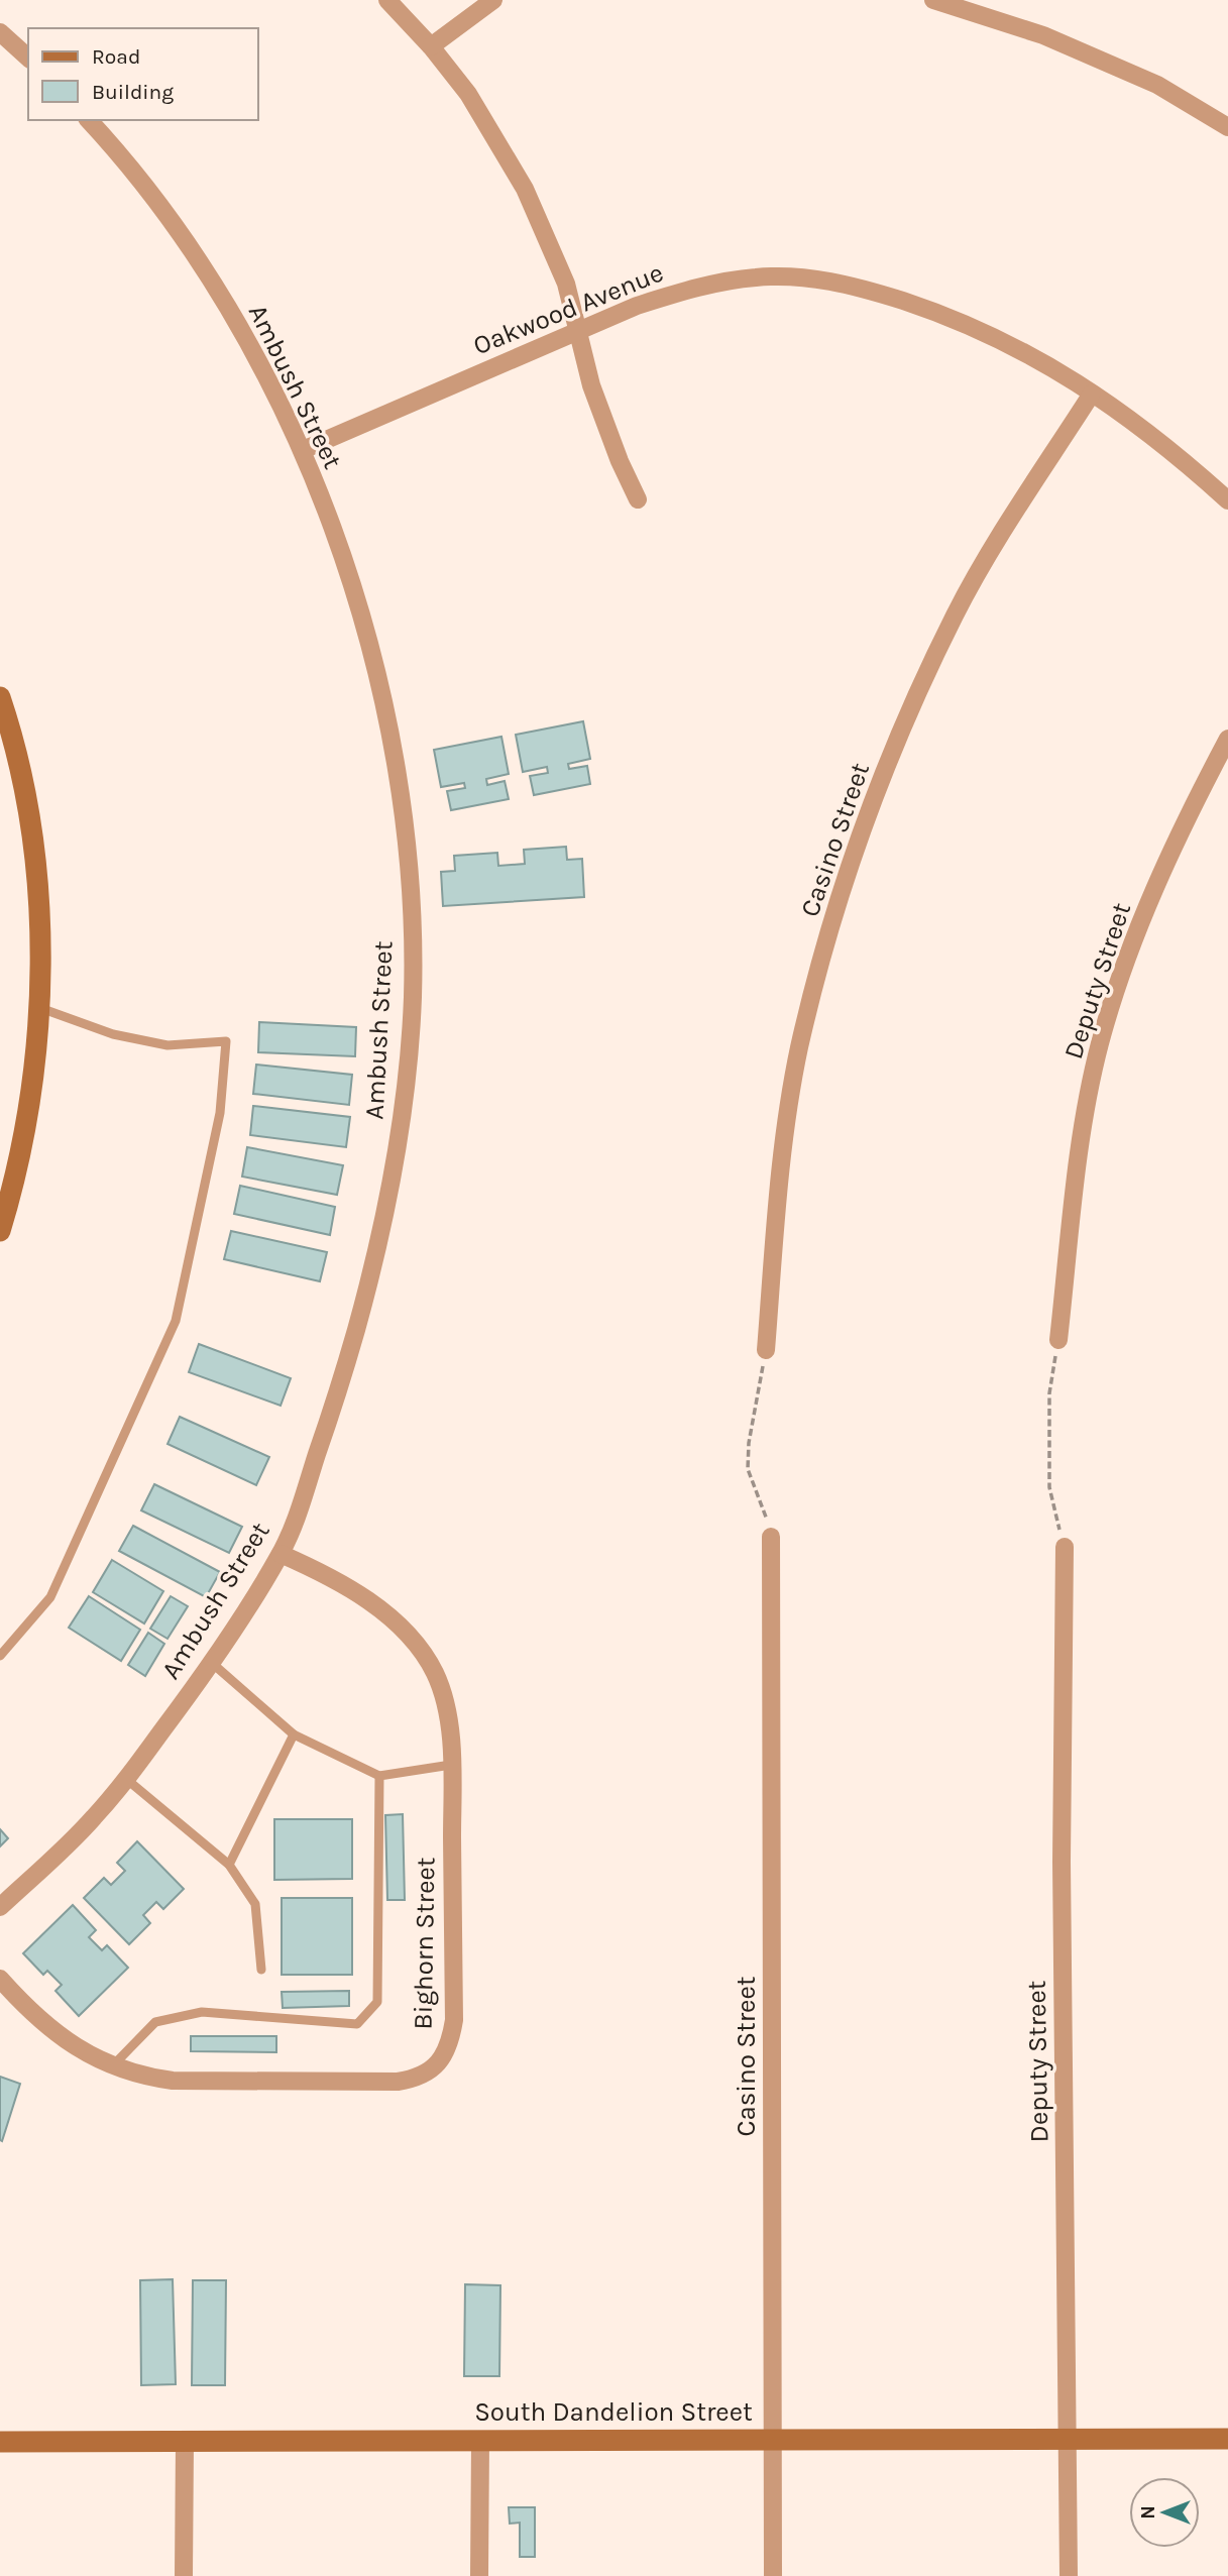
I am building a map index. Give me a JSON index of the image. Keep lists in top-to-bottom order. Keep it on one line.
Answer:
{"streets":{"street":["Oakwood Avenue","Ambush Street","Casino Street","Deputy Street","Bighorn Street","South Dandelion Street"]},"crossings":[["Oakwood Avenue","Ambush Street"],["Oakwood Avenue","Casino Street"],["Ambush Street","Bighorn Street"],["Casino Street","South Dandelion Street"],["Deputy Street","South Dandelion Street"]],"legend":["Road","Building"],"north":"left"}
